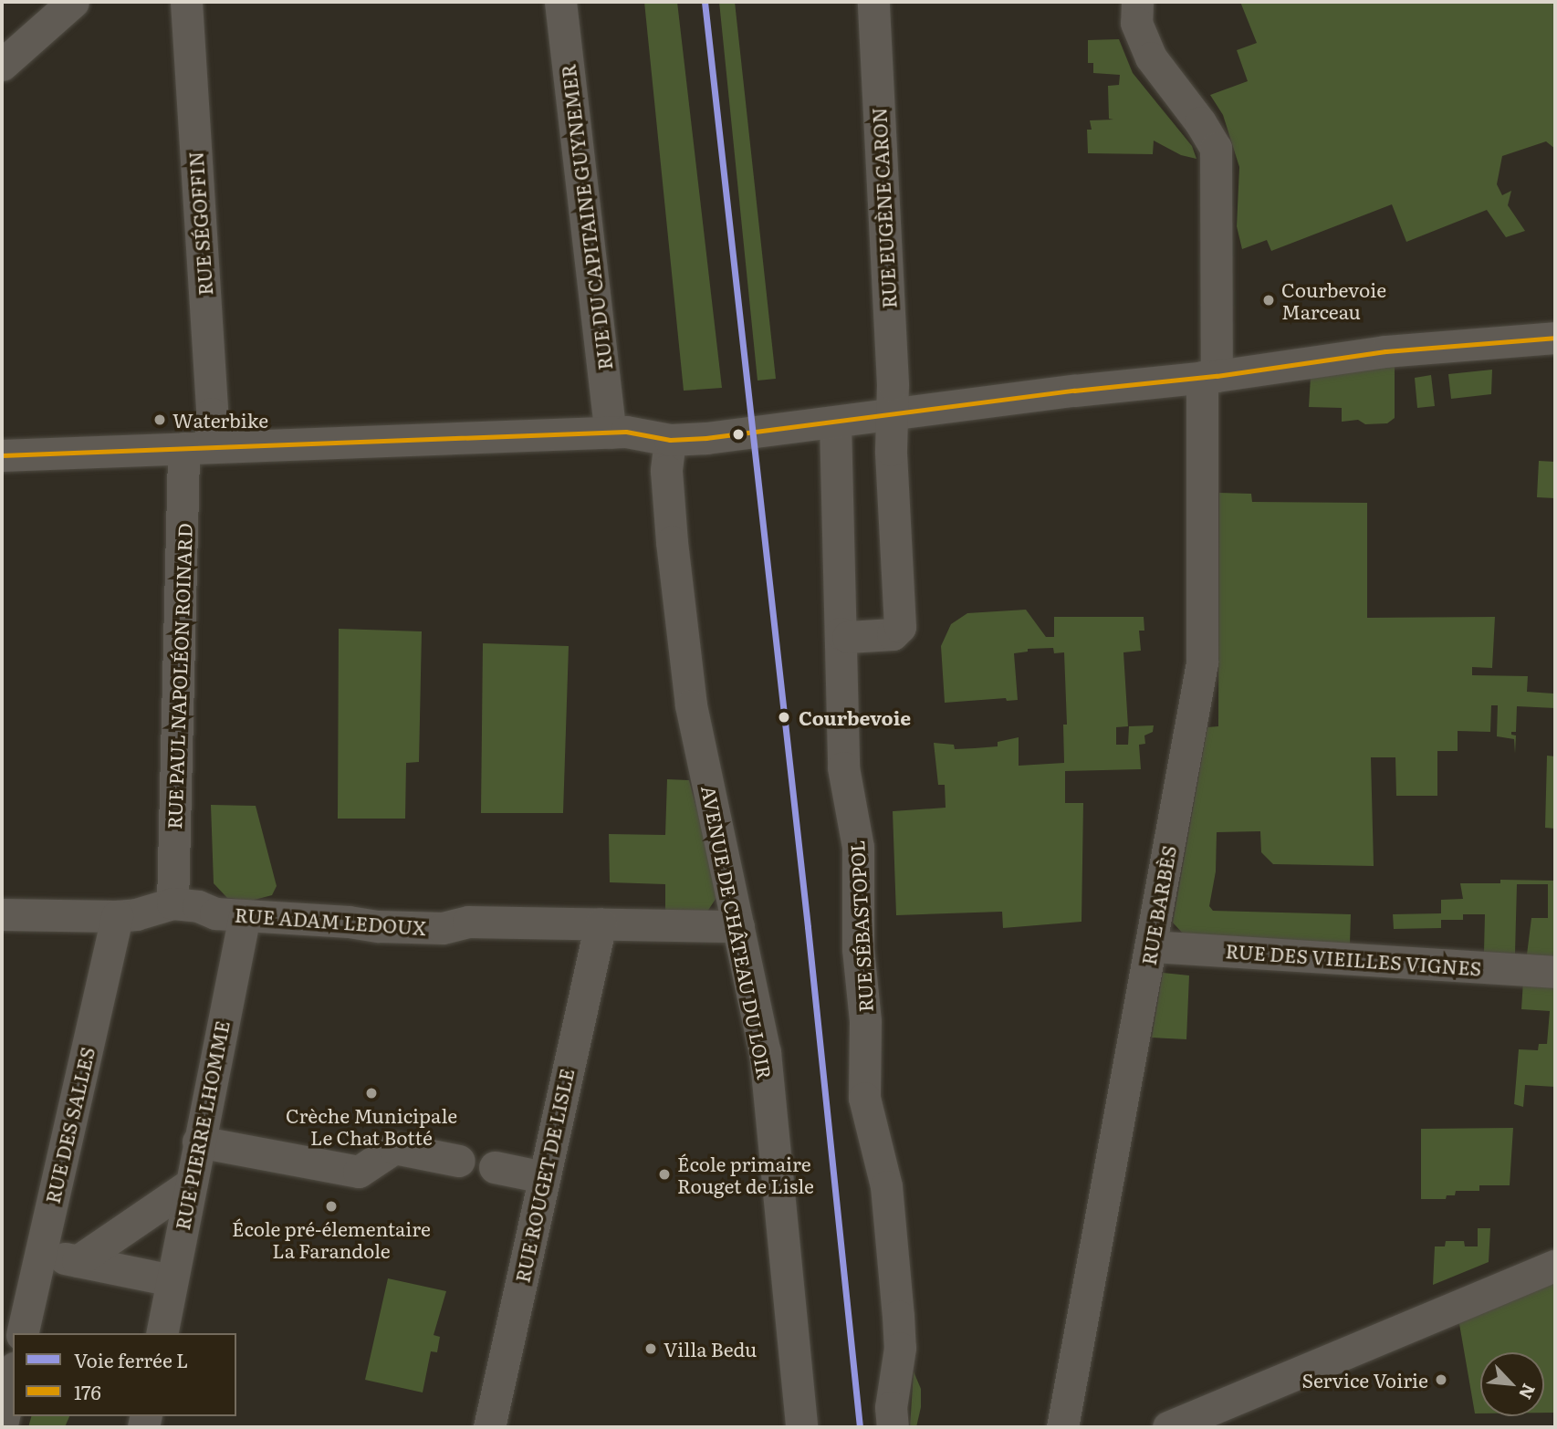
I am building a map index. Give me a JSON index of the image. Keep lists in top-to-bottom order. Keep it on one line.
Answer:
{"streets":{"street":["RUE EUGÈNE CARON","RUE DU CAPITAINE GUYNEMER","RUE SÉGOFFIN","RUE PAUL NAPOLÉON ROINARD","RUE BARBÈS","RUE ADAM LEDOUX","RUE SÉBASTOPOL","AVENUE DE CHÂTEAU DU LOIR","RUE DES VIEILLES VIGNES","RUE DES SALLES","RUE PIERRE LHOMME","RUE ROUGET DE LISLE"]},"crossings":[["RUE EUGÈNE CARON","RUE SÉBASTOPOL"],["RUE SÉGOFFIN","RUE PAUL NAPOLÉON ROINARD"],["RUE PAUL NAPOLÉON ROINARD","RUE ADAM LEDOUX"],["RUE BARBÈS","RUE DES VIEILLES VIGNES"],["RUE ADAM LEDOUX","AVENUE DE CHÂTEAU DU LOIR"],["RUE ADAM LEDOUX","RUE DES SALLES"],["RUE ADAM LEDOUX","RUE PIERRE LHOMME"],["RUE ADAM LEDOUX","RUE ROUGET DE LISLE"]],"places":["Courbevoie Marceau","Waterbike","Courbevoie","Crèche Municipale Le Chat Botté","École primaire Rouget de Lisle","École pré-élementaire La Farandole","Villa Bedu","Service Voirie"],"lines":["rail line L","transit line 176"],"legend":["Voie ferrée L","176"],"north":"bottom right"}
